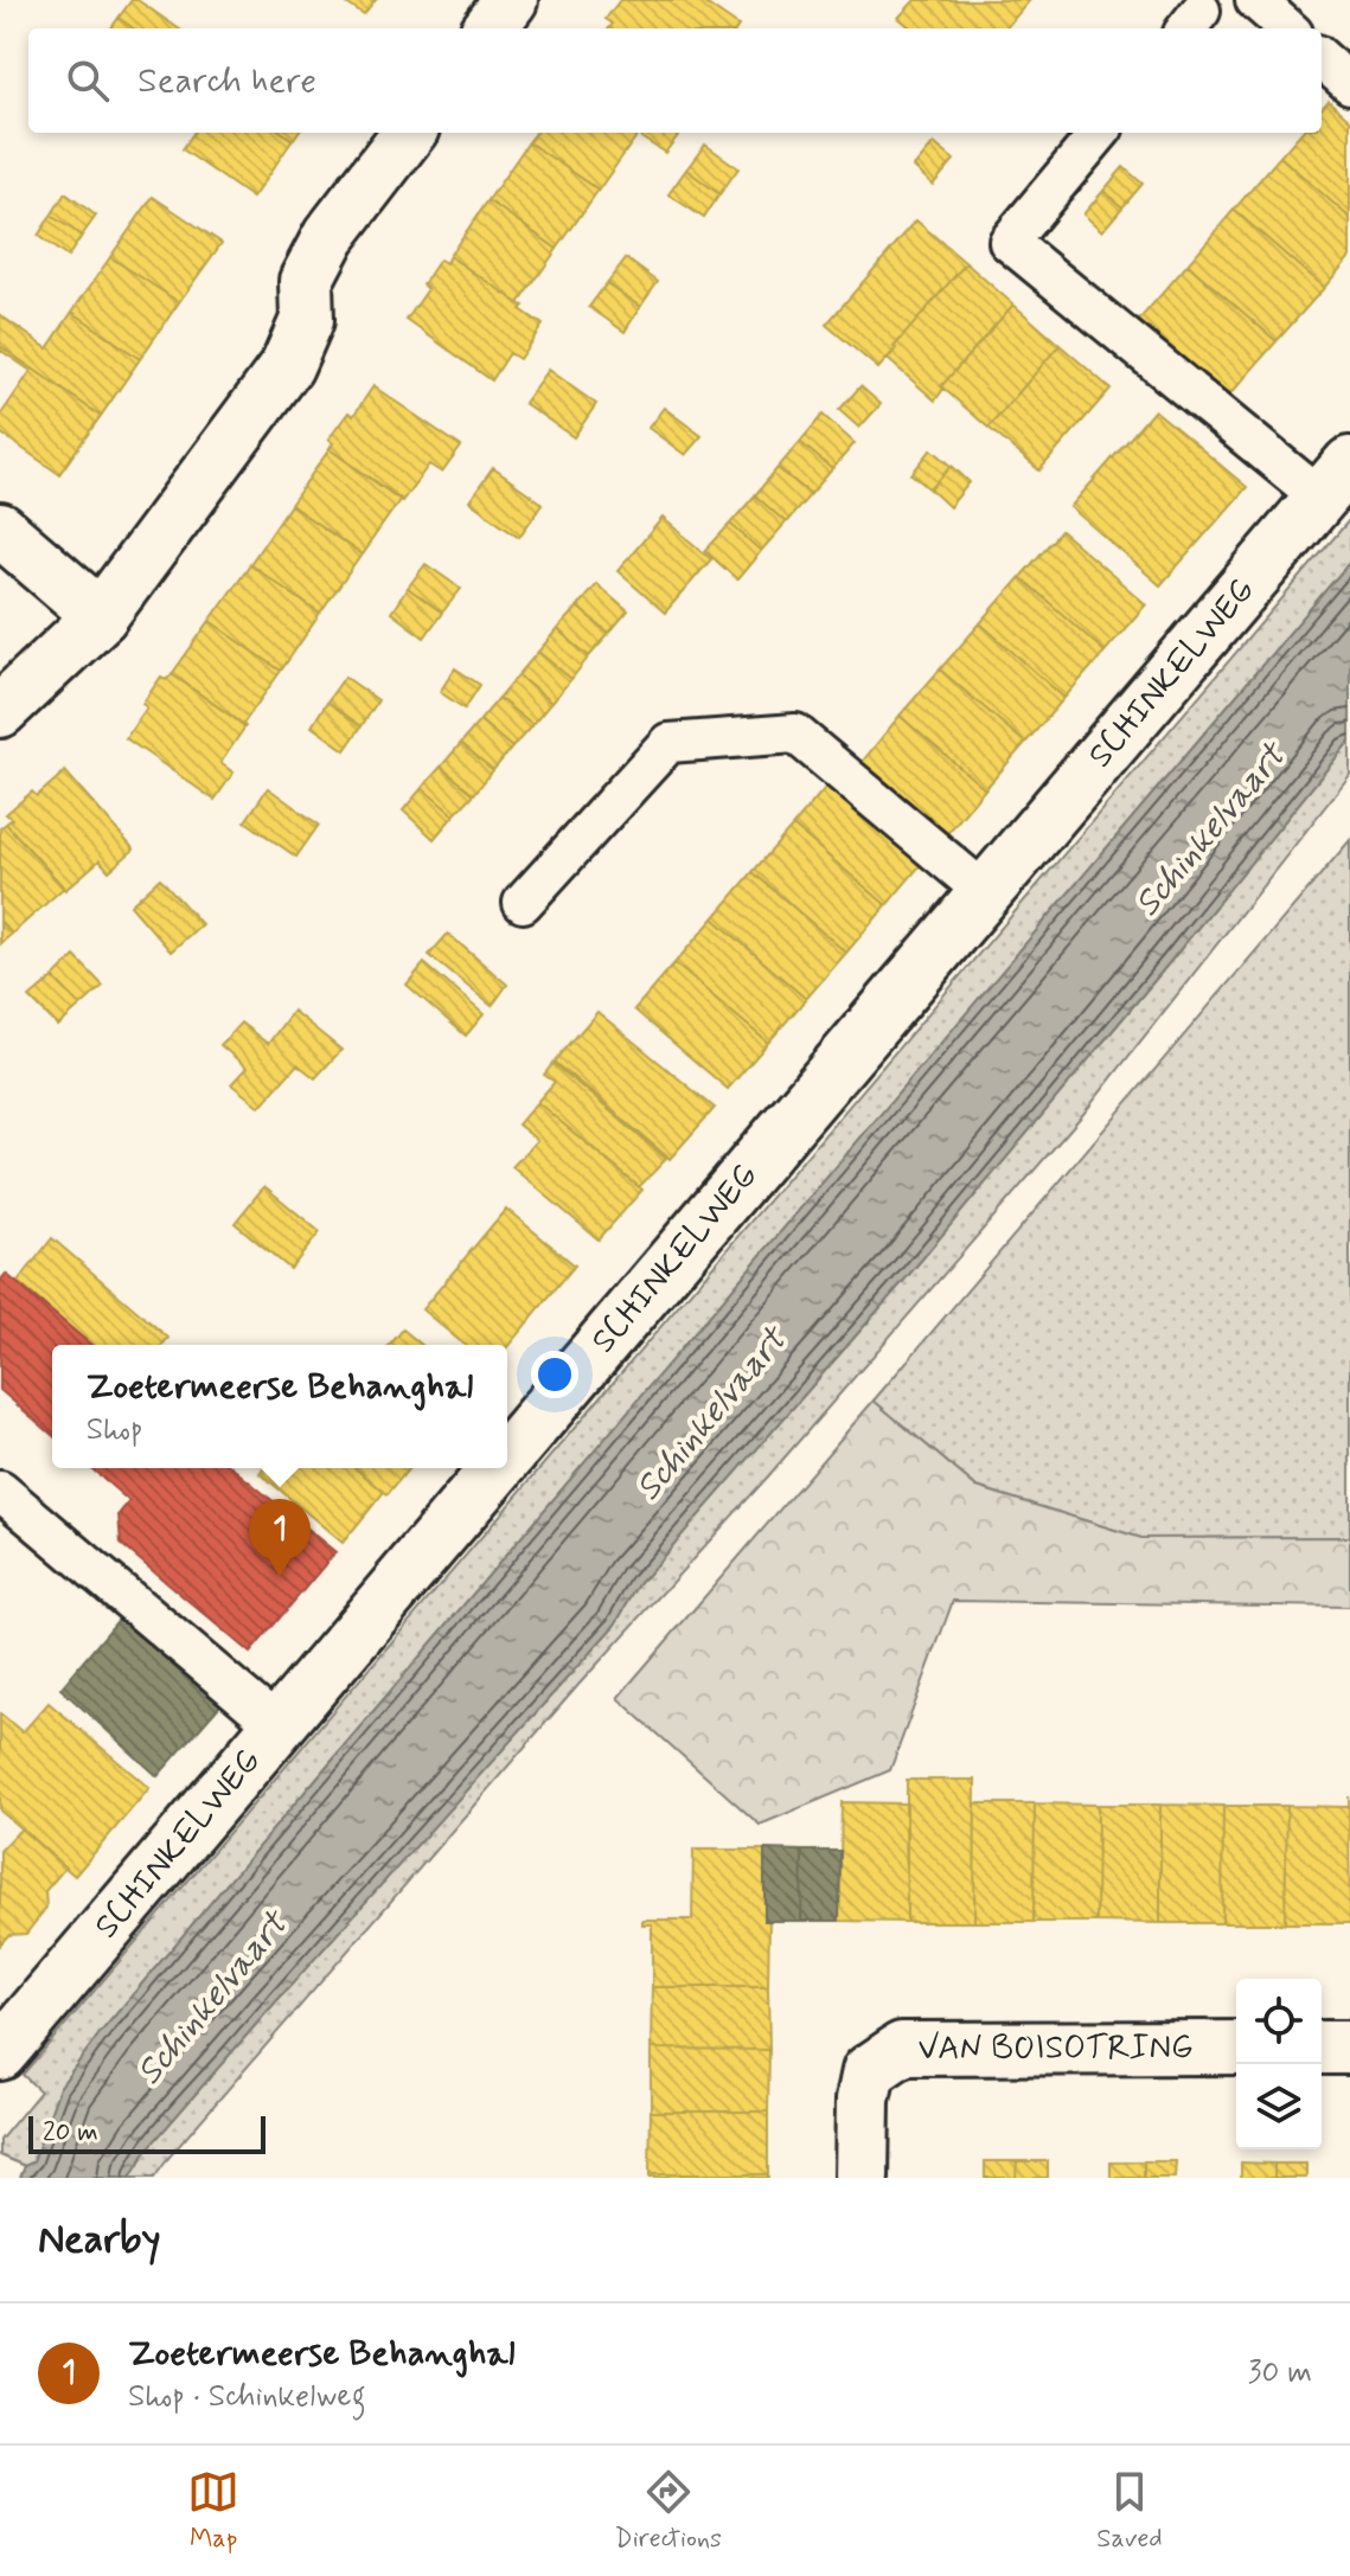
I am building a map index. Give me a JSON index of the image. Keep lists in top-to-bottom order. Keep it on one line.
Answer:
{"streets":{"street":["SCHINKELWEG","VAN BOISOTRING"]},"water":["Schinkelvaart"],"scale_bar":"20 m","page":{"search":"Search here","popup":["Zoetermeerse Behanghal","Shop"],"pins":"1","scale":"20 m","heading":"Nearby","list":[{"mark":"1","name":"Zoetermeerse Behanghal","note":"Shop · Schinkelweg","value":"30 m"}],"nav":["Map","Directions","Saved"]}}
